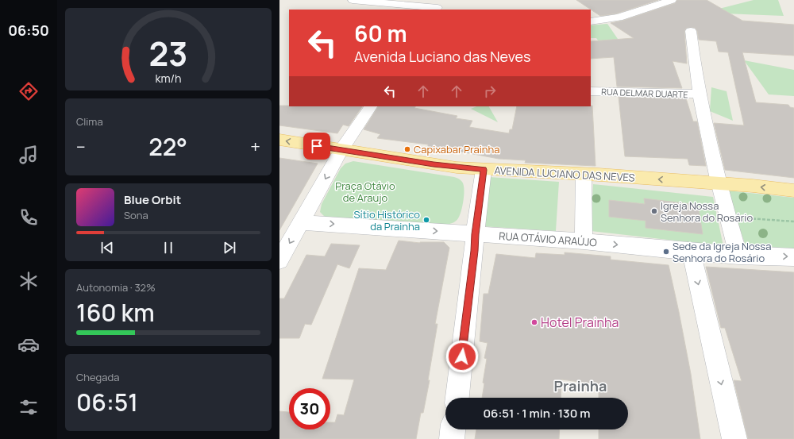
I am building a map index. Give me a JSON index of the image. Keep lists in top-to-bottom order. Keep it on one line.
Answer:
{"streets":{"main road":["AVENIDA LUCIANO DAS NEVES"],"street":["RUA DELMAR DUARTE","RUA OTÁVIO ARAÚJO"]},"crossings":[["RUA DELMAR DUARTE","AVENIDA LUCIANO DAS NEVES"],["RUA DELMAR DUARTE","RUA OTÁVIO ARAÚJO"]],"one_way":["AVENIDA LUCIANO DAS NEVES","RUA OTÁVIO ARAÚJO"],"districts":["Prainha"],"parks":["Praça Otávio de Araujo"],"places":["Capixabar Prainha","Igreja Nossa Senhora do Rosário","Sítio Histórico da Prainha","Sede da Igreja Nossa Senhora do Rosário","Hotel Prainha"],"page":{"tabs":"06:50","turn":["60 m","Avenida Luciano das Neves"],"tile":["Clima",["Autonomia · 32%","160 km"],["Chegada","06:51"]],"heat":["−","22°","+"],"song":["Blue Orbit","Sona"],"limit":"30","trip":"06:51 · 1 min · 130 m","gauge":["23","km/h"]}}
